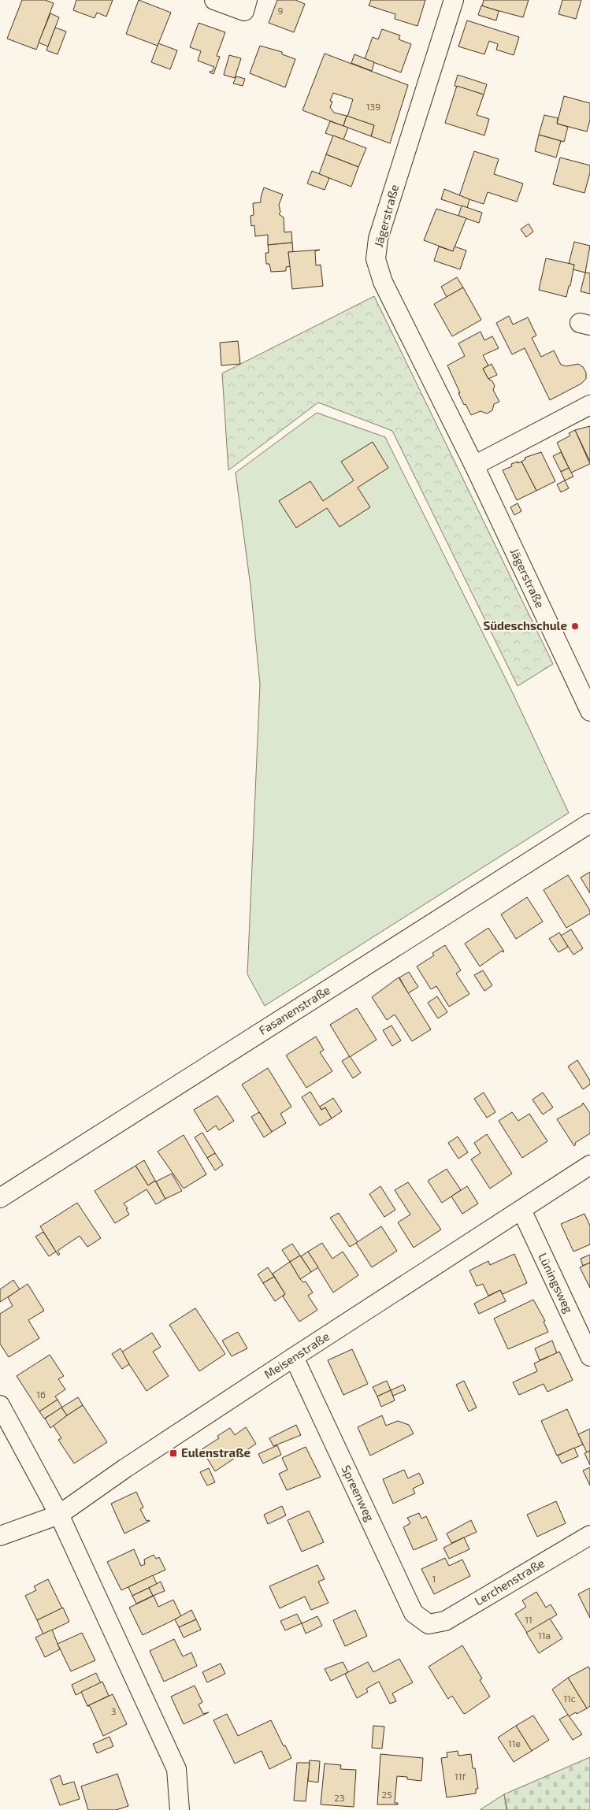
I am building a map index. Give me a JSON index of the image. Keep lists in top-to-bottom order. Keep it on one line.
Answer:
{"streets":{"street":["Jägerstraße","Fasanenstraße","Lüningsweg","Meisenstraße","Spreenweg","Lerchenstraße"]},"crossings":[["Lüningsweg","Meisenstraße"],["Meisenstraße","Spreenweg"],["Spreenweg","Lerchenstraße"]],"places":{"other":["Südeschschule"],"transit":["Eulenstraße"]},"house_numbers":["9","139","16","1","11","11a","11c","3","11e","11f","25","23"]}
